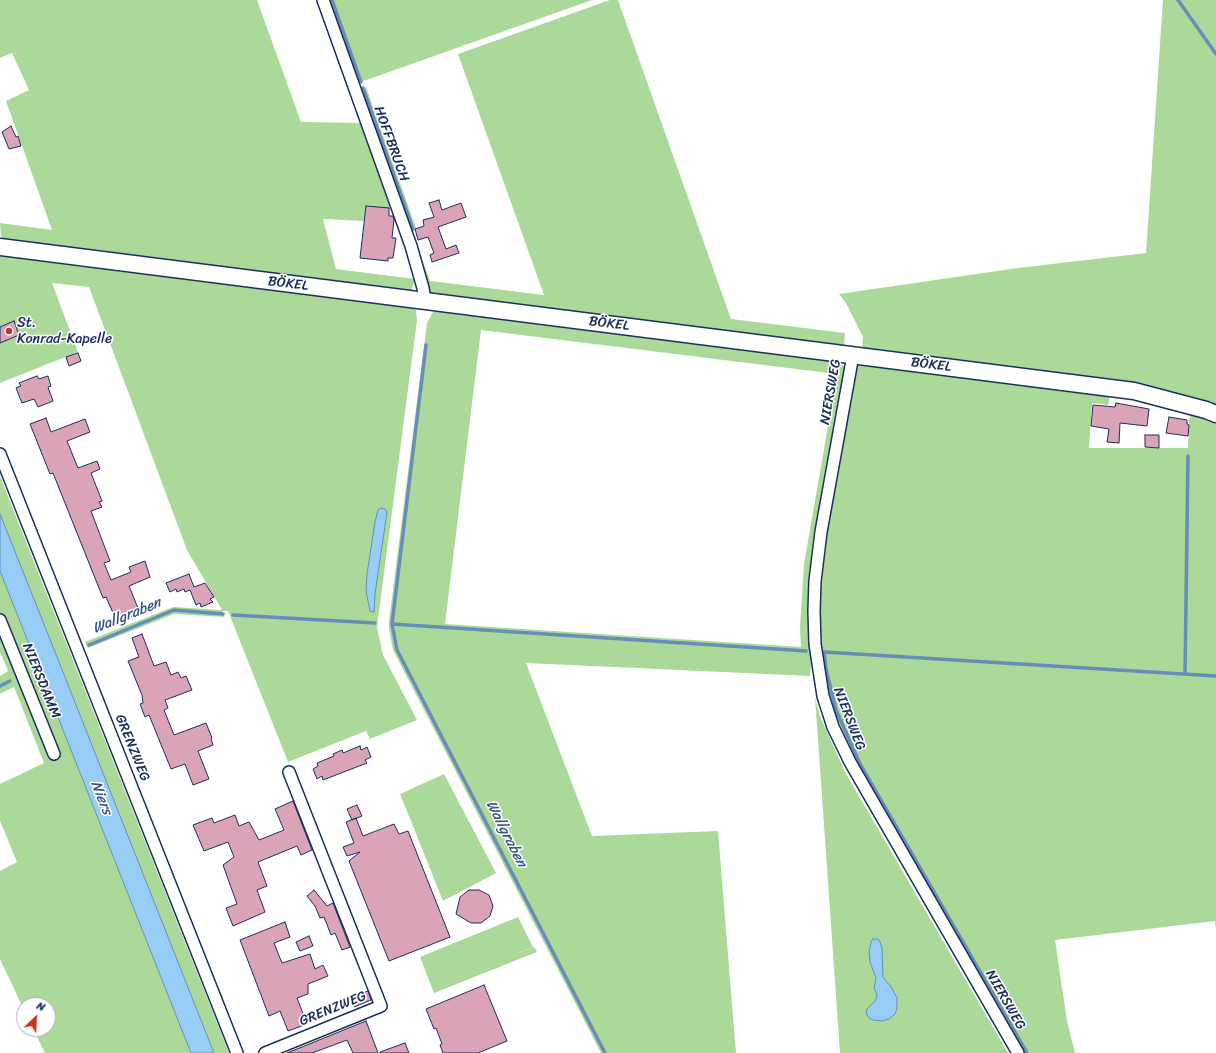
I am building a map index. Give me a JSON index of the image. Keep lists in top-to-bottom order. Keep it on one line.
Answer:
{"streets":{"main road":["BÖKEL"],"street":["HOFFBRUCH","NIERSWEG","NIERSDAMM","GRENZWEG"]},"crossings":[["HOFFBRUCH","BÖKEL"],["BÖKEL","NIERSWEG"]],"water":["Wallgraben","Niers"],"places":["St. Konrad-Kapelle"],"north":"top right"}
